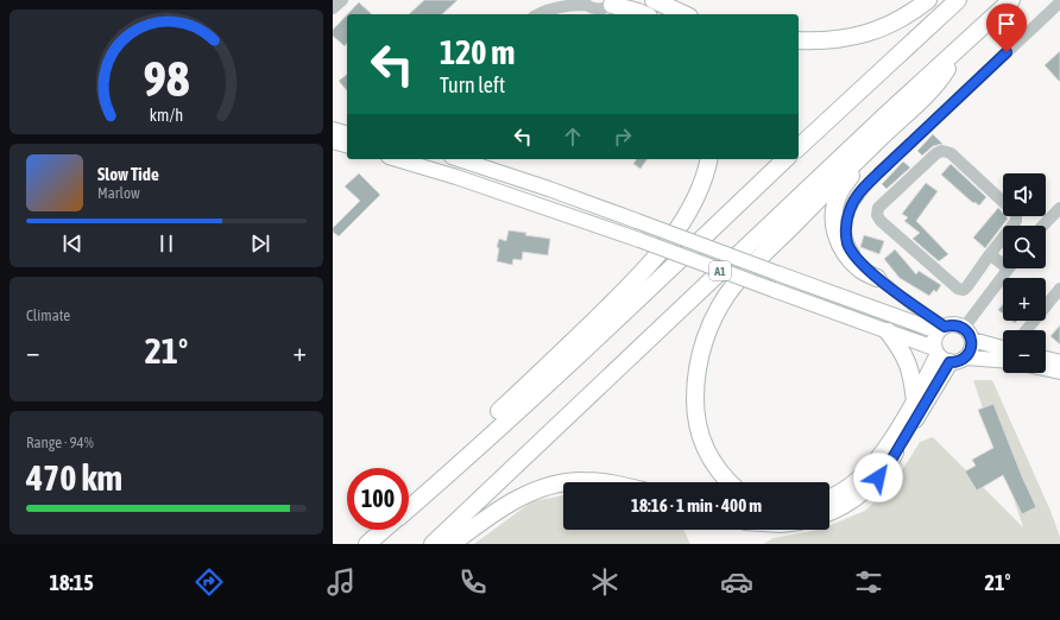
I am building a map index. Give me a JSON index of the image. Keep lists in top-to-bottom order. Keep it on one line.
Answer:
{"streets":{"highway":["A1"]},"page":{"turn":["120 m","Turn left"],"song":["Slow Tide","Marlow"],"map_buttons":["+","−"],"tile":["Climate",["Range · 94%","470 km"]],"heat":["−","21°","+"],"limit":"100","trip":"18:16 · 1 min · 400 m","tabs":["18:15","21°"],"gauge":["98","km/h"]}}
